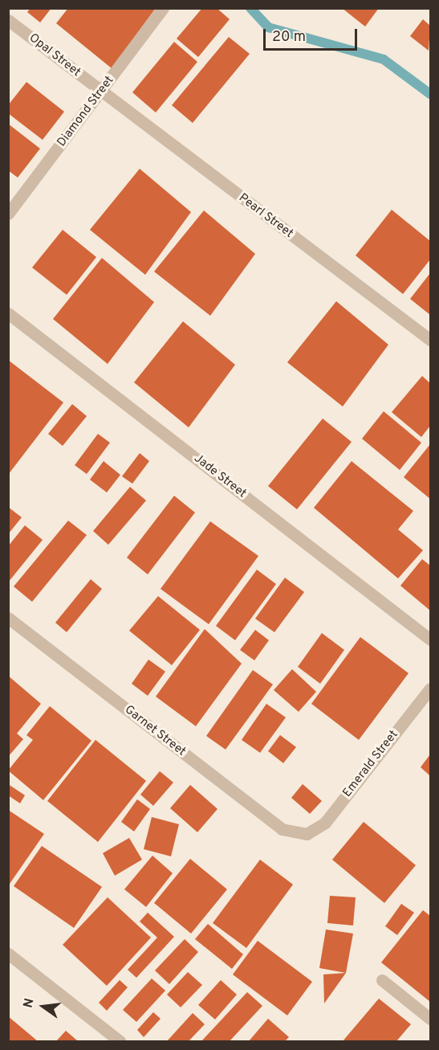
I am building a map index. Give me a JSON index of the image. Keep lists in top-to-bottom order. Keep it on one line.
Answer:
{"streets":{"street":["Opal Street","Diamond Street","Pearl Street","Jade Street","Garnet Street","Emerald Street"]},"crossings":[["Opal Street","Diamond Street"],["Opal Street","Pearl Street"],["Diamond Street","Pearl Street"],["Garnet Street","Emerald Street"]],"scale_bar":"20 m","north":"left"}
